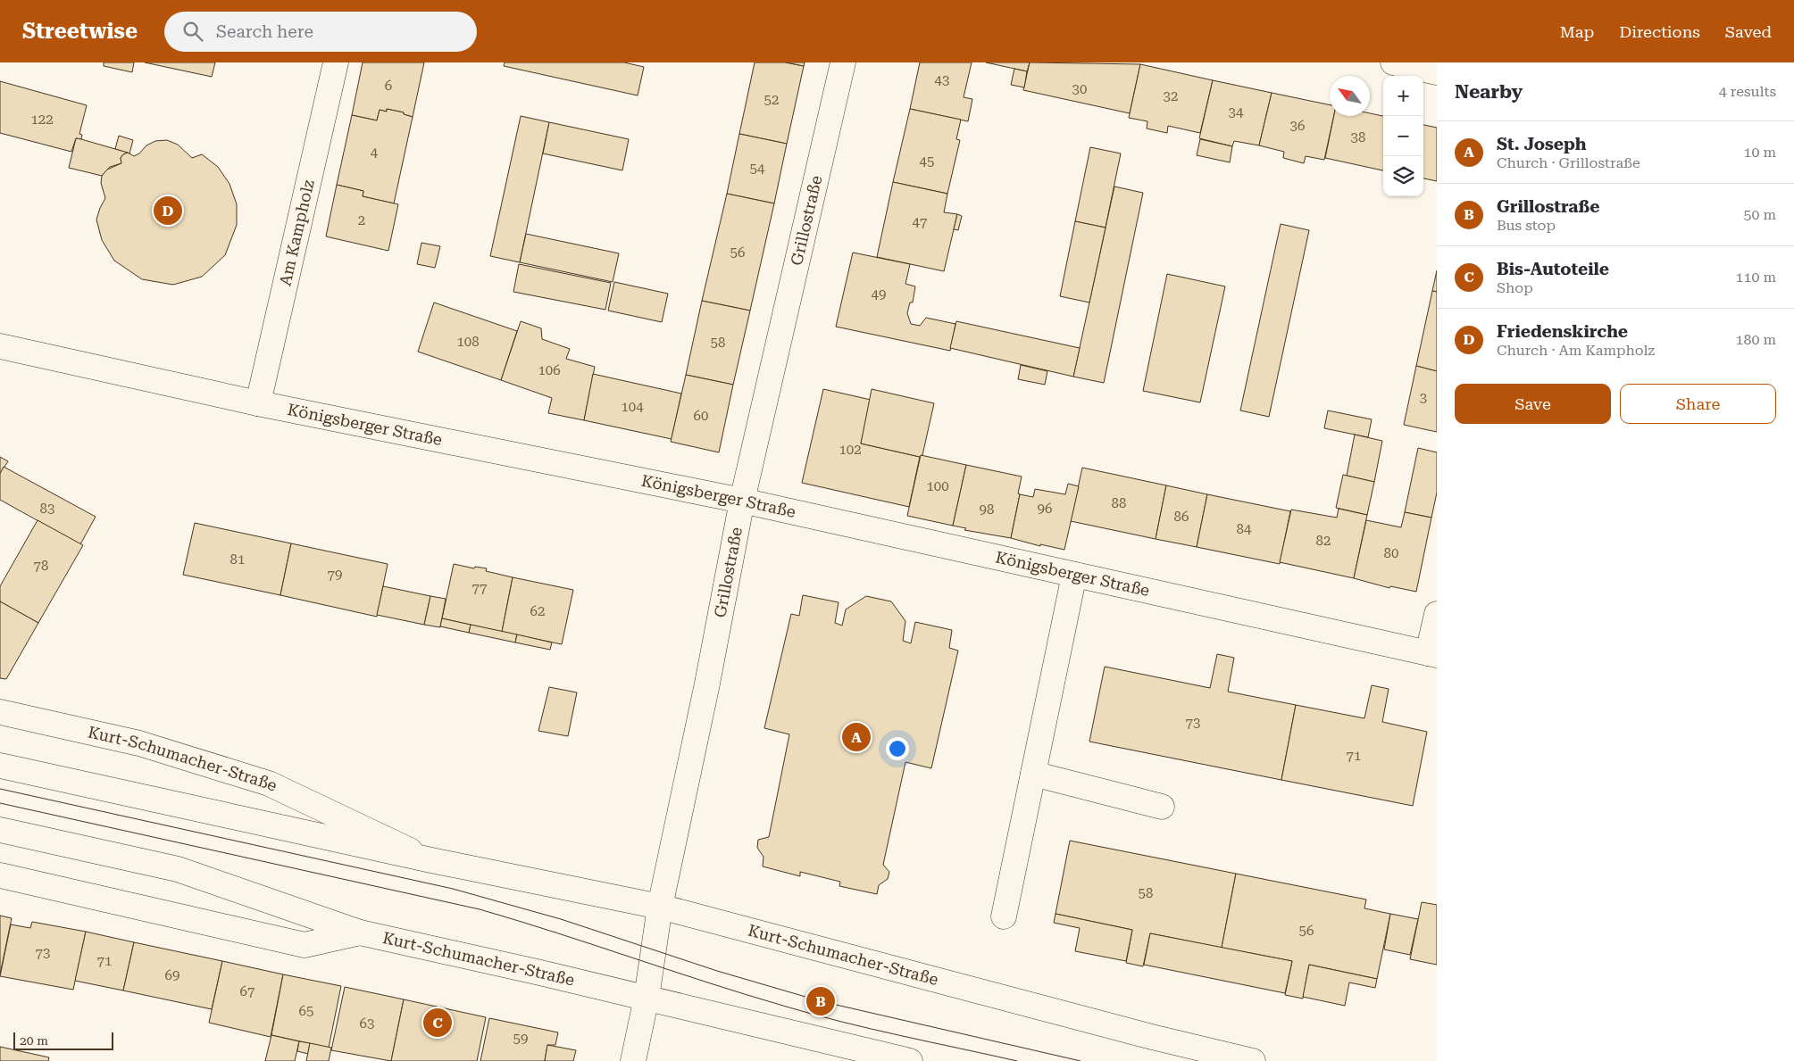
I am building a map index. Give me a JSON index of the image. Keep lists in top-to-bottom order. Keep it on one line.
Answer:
{"streets":{"street":["Grillostraße","Am Kampholz","Königsberger Straße","Kurt-Schumacher-Straße"]},"crossings":[["Grillostraße","Königsberger Straße"],["Grillostraße","Kurt-Schumacher-Straße"],["Am Kampholz","Königsberger Straße"]],"house_numbers":["43","6","30","32","52","34","122","36","38","4","45","54","2","47","56","49","108","58","106","3","104","60","102","100","88","83","96","98","86","84","82","80","81","78","79","77","62","73","71","58","56","73","71","69","67","65","63","59"],"scale_bar":"20 m","north":"top left","page":{"header":"Streetwise","search":"Search here","nav":["Map","Directions","Saved"],"heading":["Nearby","4 results"],"map_buttons":["+","−"],"list":[{"mark":"A","name":"St. Joseph","note":"Church · Grillostraße","value":"10 m"},{"mark":"B","name":"Grillostraße","note":"Bus stop","value":"50 m"},{"mark":"C","name":"Bis-Autoteile","note":"Shop","value":"110 m"},{"mark":"D","name":"Friedenskirche","note":"Church · Am Kampholz","value":"180 m"}],"pins":["D","A","B","C"],"buttons":["Save","Share"],"scale":"20 m"}}
